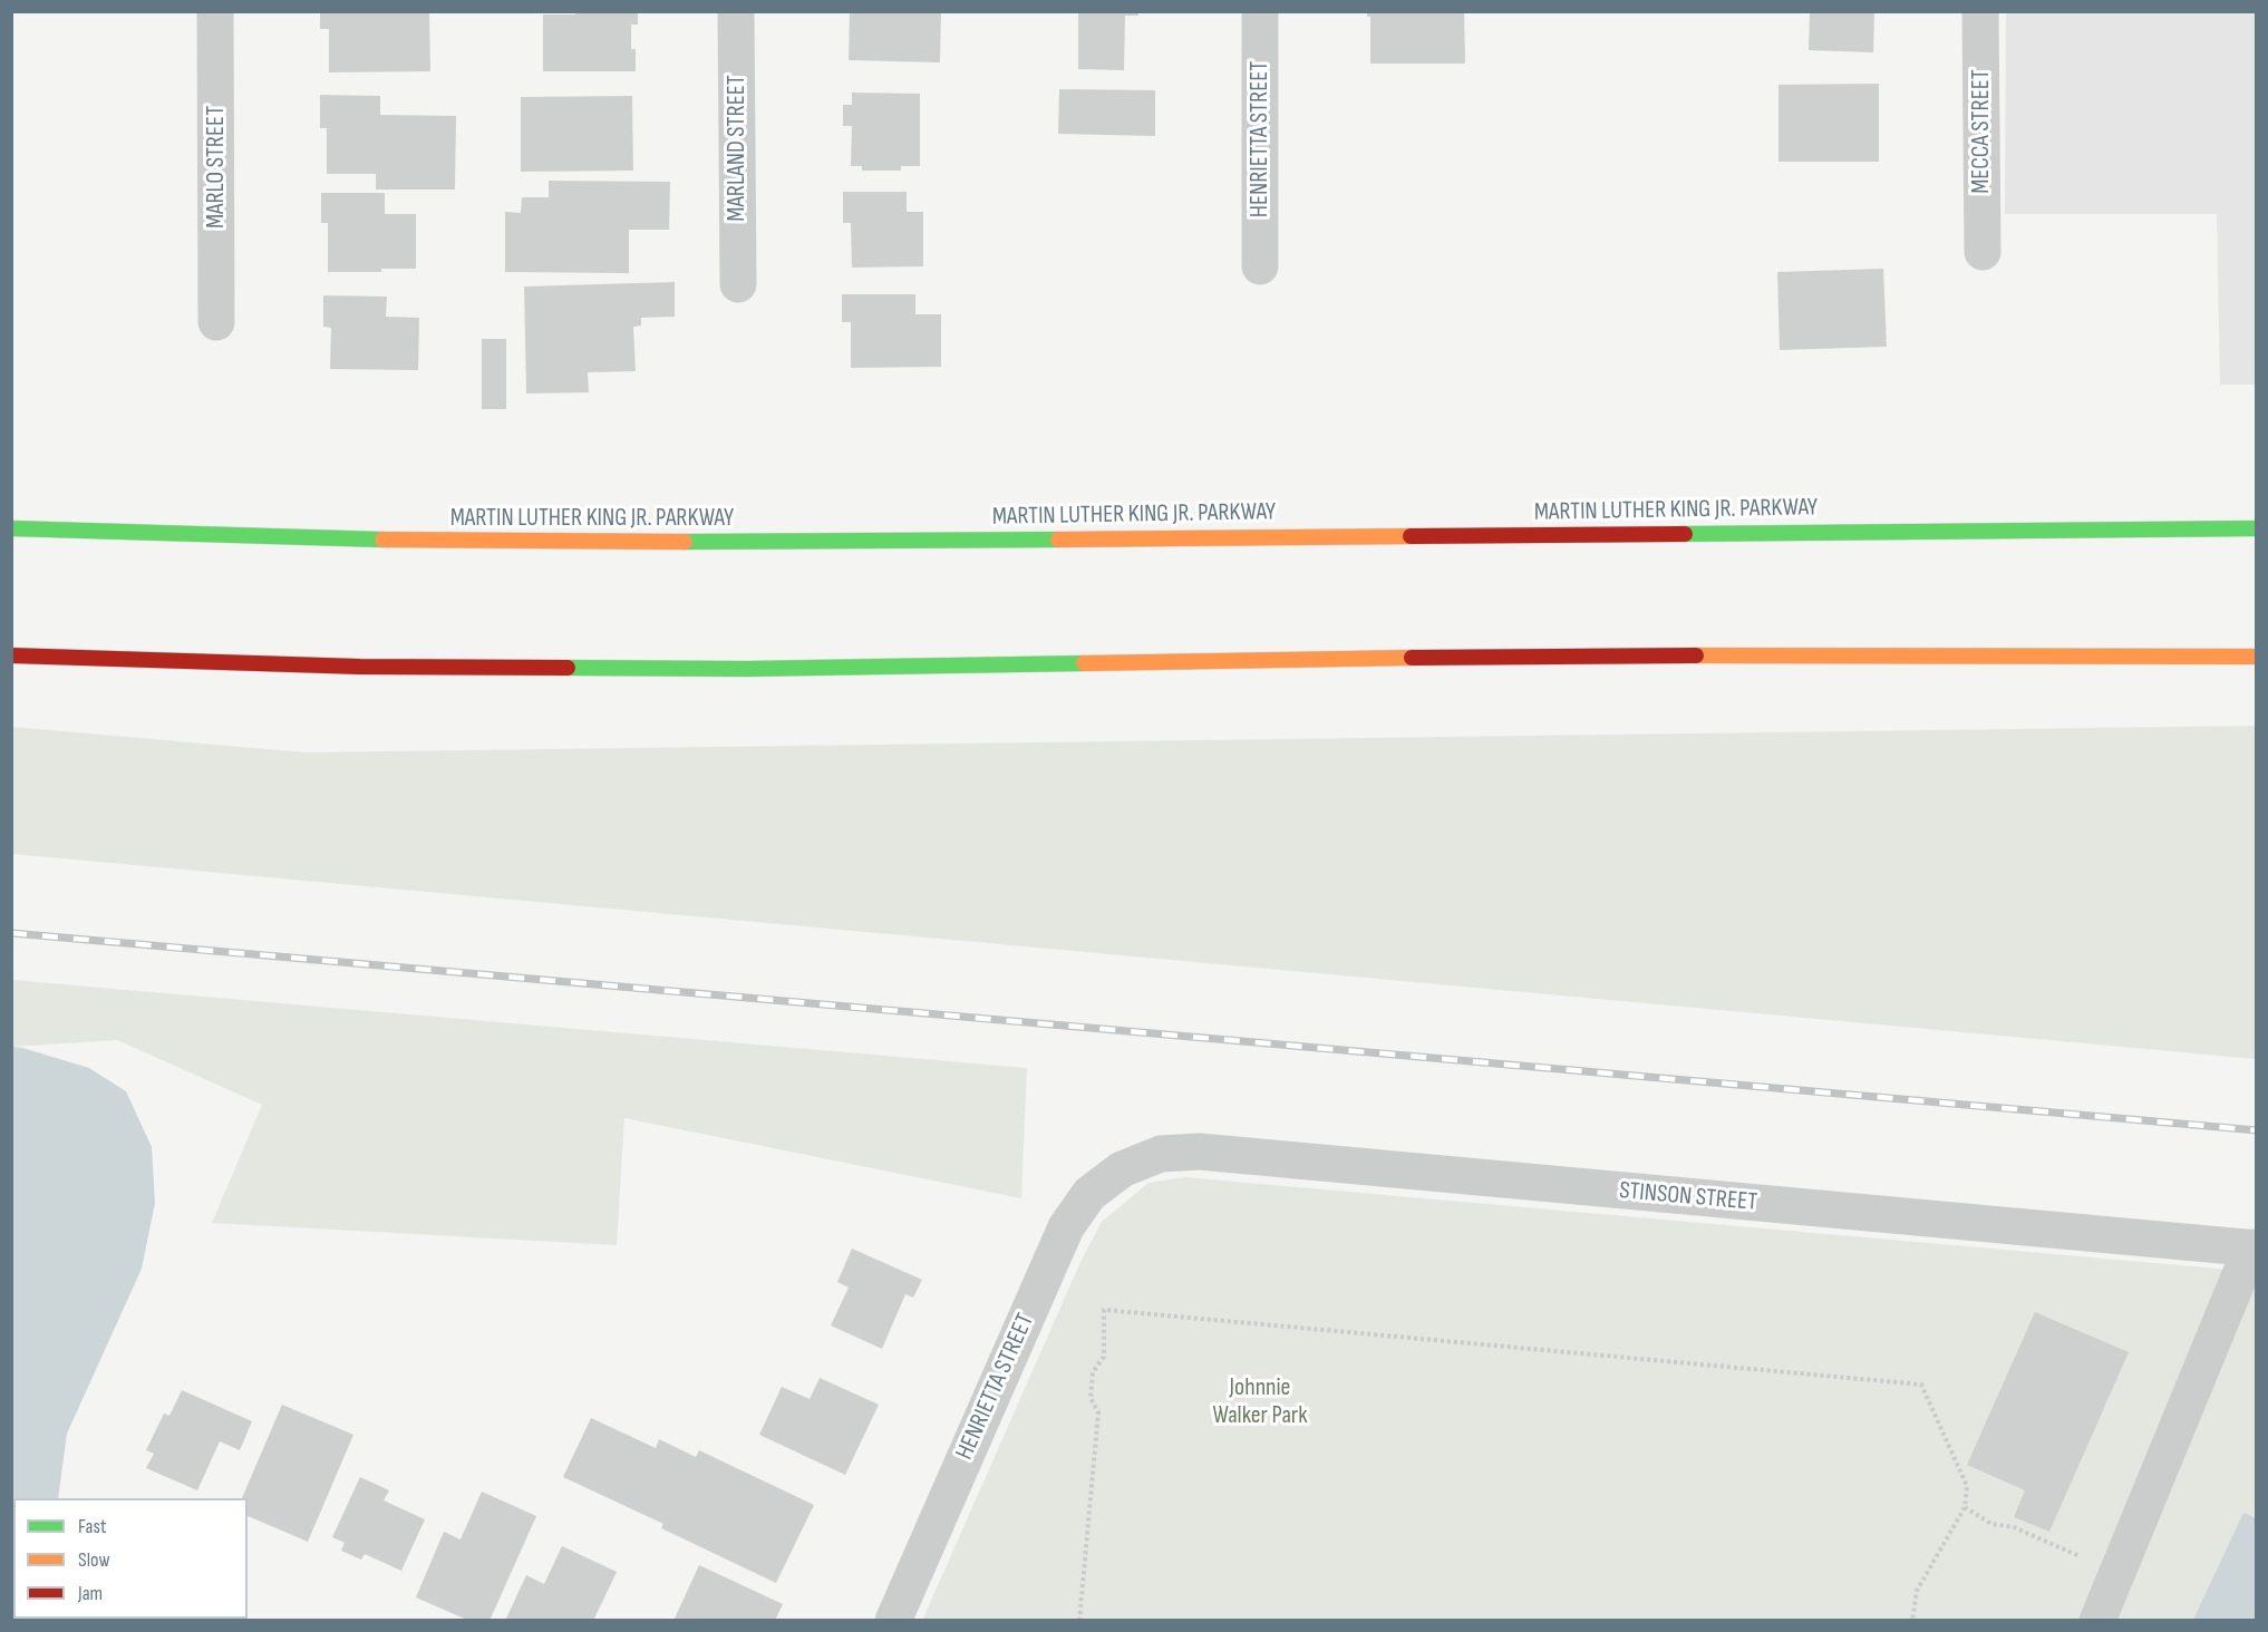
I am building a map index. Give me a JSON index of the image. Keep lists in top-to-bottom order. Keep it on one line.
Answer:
{"streets":{"highway":["MARTIN LUTHER KING JR. PARKWAY"],"street":["MECCA STREET","HENRIETTA STREET","MARLAND STREET","MARLO STREET","STINSON STREET"]},"crossings":[["HENRIETTA STREET","STINSON STREET"]],"parks":["Johnnie Walker Park"],"legend":["Fast","Slow","Jam"]}
